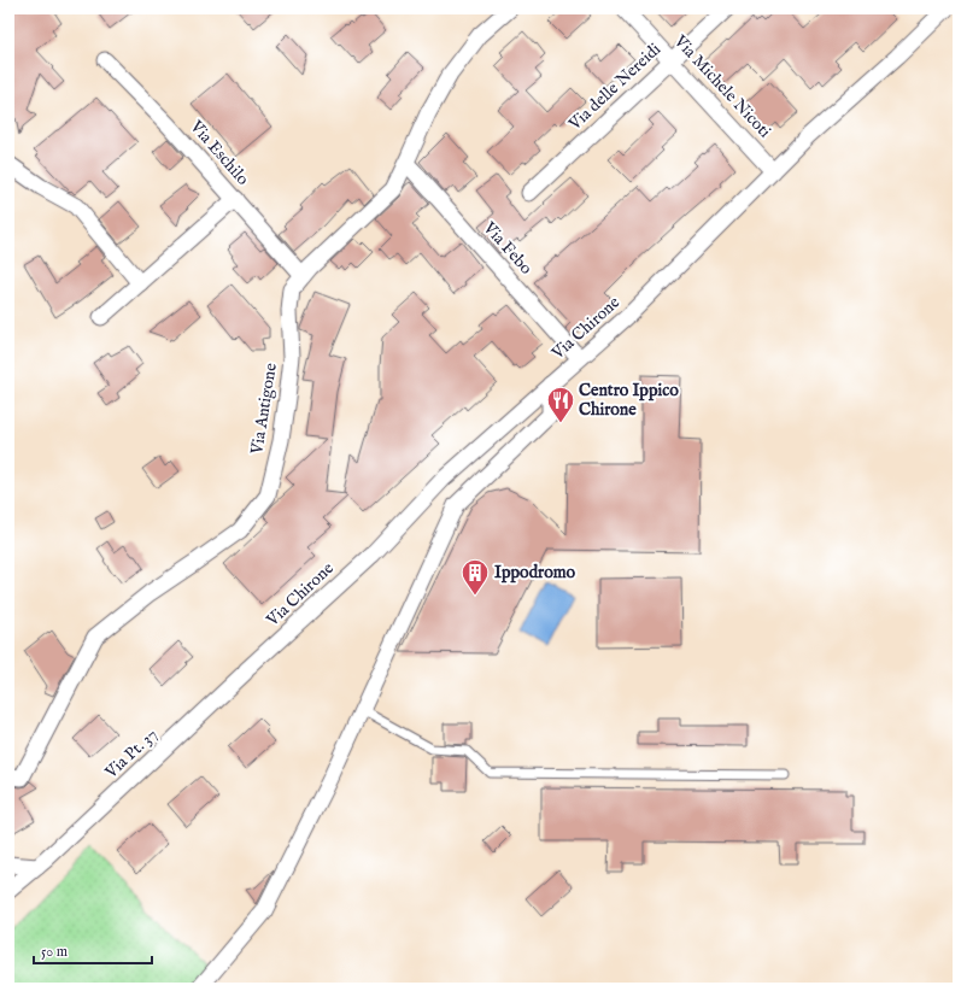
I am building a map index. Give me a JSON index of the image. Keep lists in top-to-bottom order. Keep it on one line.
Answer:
{"streets":{"street":["Via delle Nereidi","Via Michele Nicoti","Via Eschilo","Via Febo","Via Chirone","Via Antigone","Via Pt. 37"]},"crossings":[["Via delle Nereidi","Via Michele Nicoti"],["Via Michele Nicoti","Via Chirone"],["Via Eschilo","Via Antigone"],["Via Febo","Via Chirone"],["Via Febo","Via Antigone"],["Via Chirone","Via Pt. 37"]],"places":{"restaurant":["Centro Ippico Chirone"],"building":["Ippodromo"]},"scale_bar":"50 m"}
